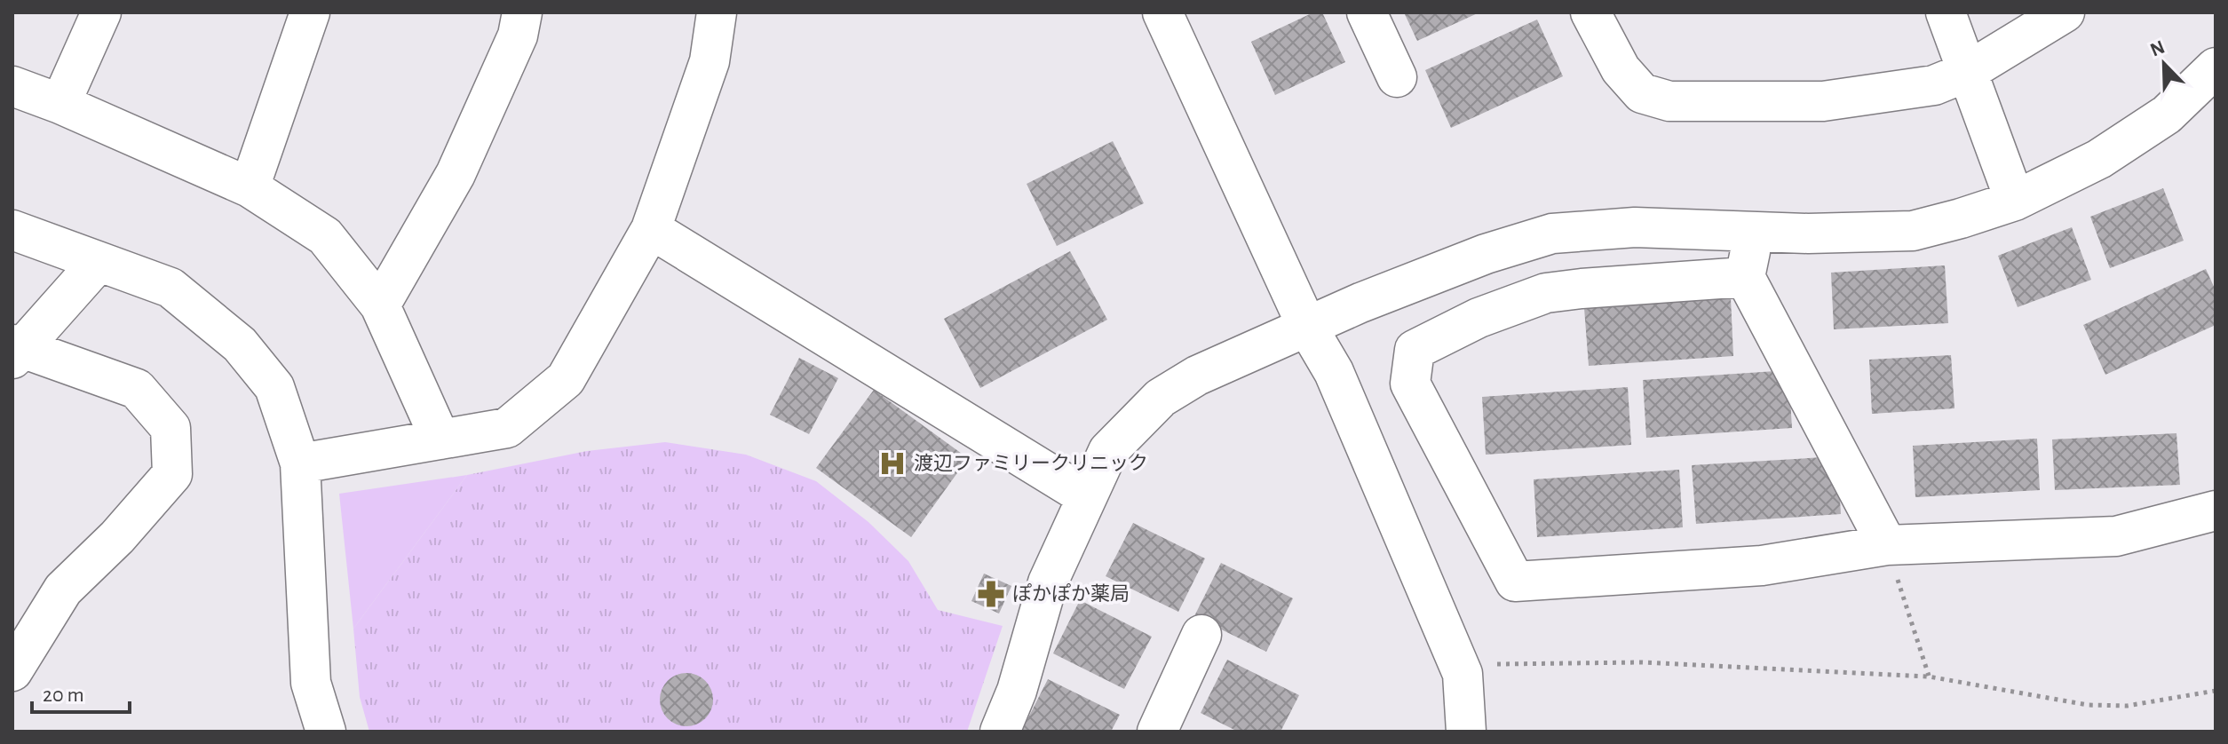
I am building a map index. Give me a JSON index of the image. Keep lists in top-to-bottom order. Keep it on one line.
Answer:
{"places":{"hospital":["渡辺ファミリークリニック"],"pharmacy":["ぽかぽか薬局"]},"scale_bar":"20 m","north":"top left"}
